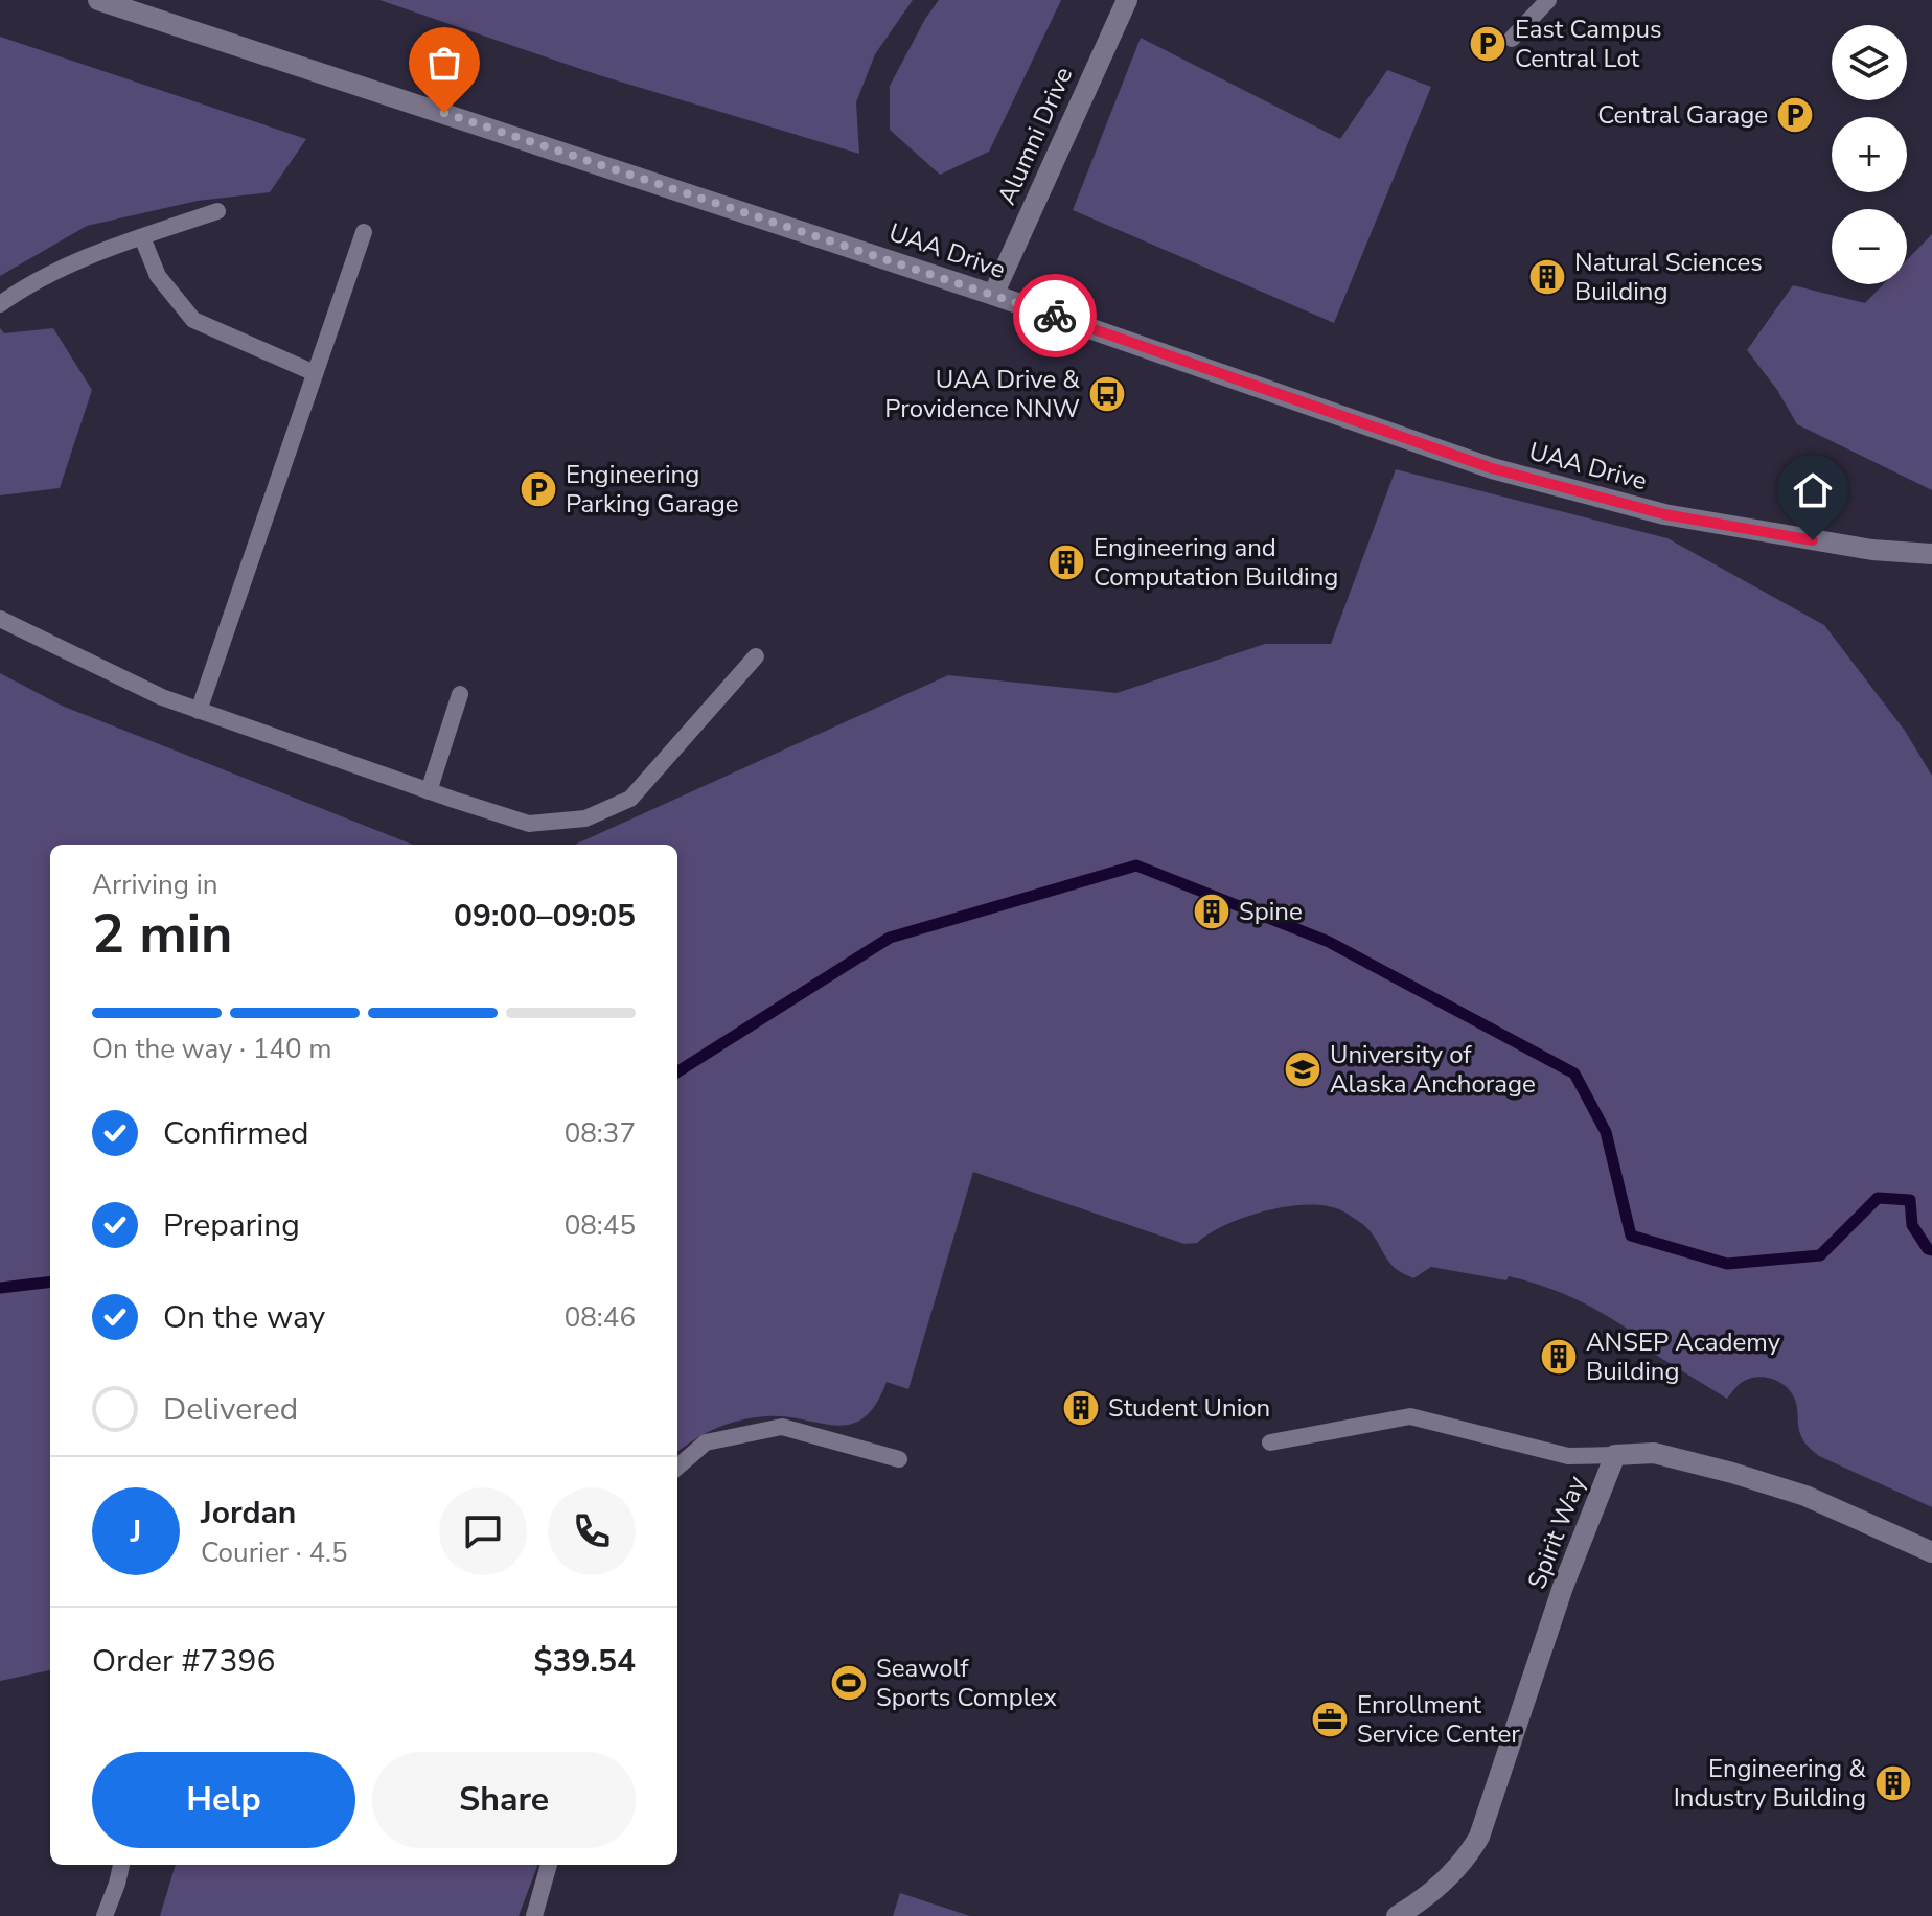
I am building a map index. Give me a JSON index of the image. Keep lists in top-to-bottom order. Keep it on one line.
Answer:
{"streets":{"street":["Alumni Drive","UAA Drive","Spirit Way"]},"crossings":[["Alumni Drive","UAA Drive"]],"places":{"parking":["East Campus Central Lot","Central Garage","Engineering Parking Garage"],"building":["Natural Sciences Building","Engineering and Computation Building","Spine","ANSEP Academy Building","Student Union","Engineering & Industry Building"],"bus stop":["UAA Drive & Providence NNW"],"school or university":["University of Alaska Anchorage"],"sports":["Seawolf Sports Complex"],"office":["Enrollment Service Center"]},"page":{"map_buttons":["+","−"],"heading":["2 min","Arriving in","09:00–09:05"],"panel":["Jordan","Courier · 4.5","Order #7396","$39.54"],"bar":"On the way · 140 m","list":[["Confirmed","08:37"],["Preparing","08:45"],["On the way","08:46"],"Delivered"],"round":"J","buttons":["Help","Share"]}}
